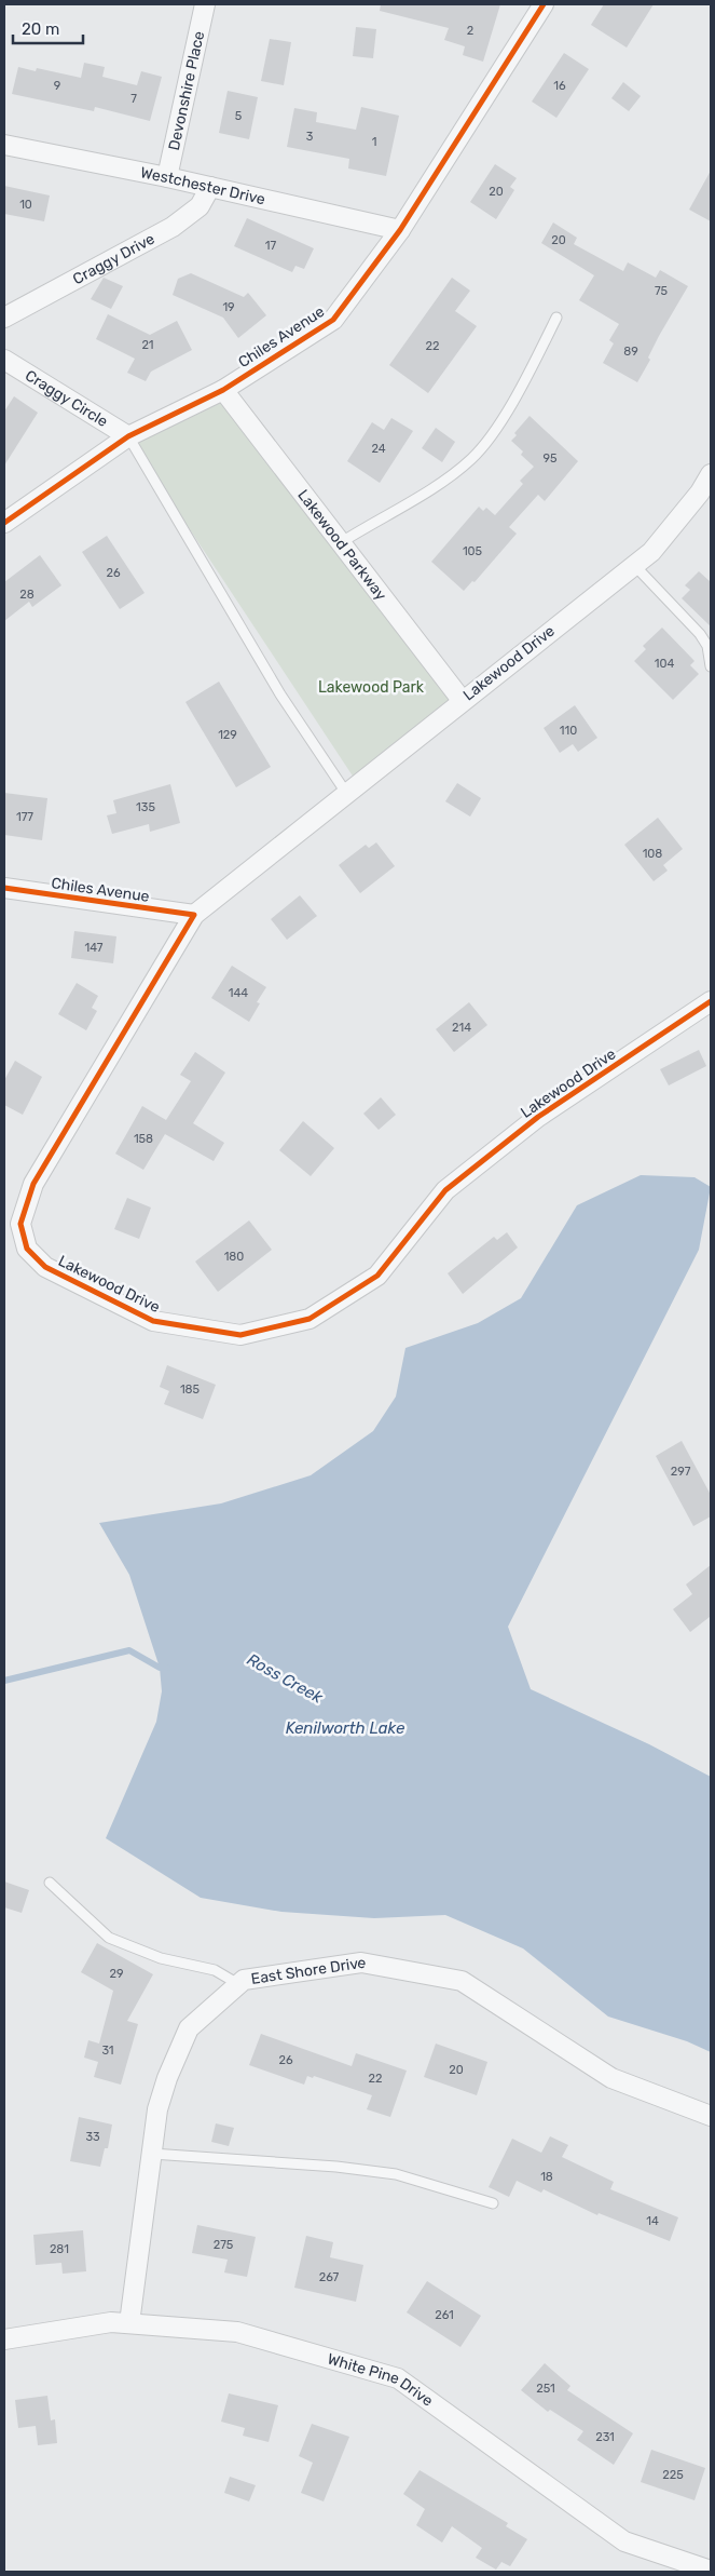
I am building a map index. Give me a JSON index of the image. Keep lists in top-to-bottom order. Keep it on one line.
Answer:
{"streets":{"street":["Devonshire Place","Westchester Drive","Craggy Drive","Chiles Avenue","Craggy Circle","Lakewood Parkway","Lakewood Drive","East Shore Drive","White Pine Drive"]},"crossings":[["Devonshire Place","Westchester Drive"],["Westchester Drive","Craggy Drive"],["Westchester Drive","Chiles Avenue"],["Chiles Avenue","Craggy Circle"],["Chiles Avenue","Lakewood Parkway"],["Chiles Avenue","Lakewood Drive"],["Lakewood Parkway","Lakewood Drive"],["East Shore Drive","White Pine Drive"]],"water":["Ross Creek","Kenilworth Lake"],"parks":["Lakewood Park"],"house_numbers":["2","9","16","7","5","3","1","20","10","20","17","75","19","21","22","89","24","95","105","26","28","104","110","129","135","177","108","147","144","214","158","180","185","297","29","31","26","20","22","33","18","14","275","281","267","261","251","231","225"],"scale_bar":"20 m"}
